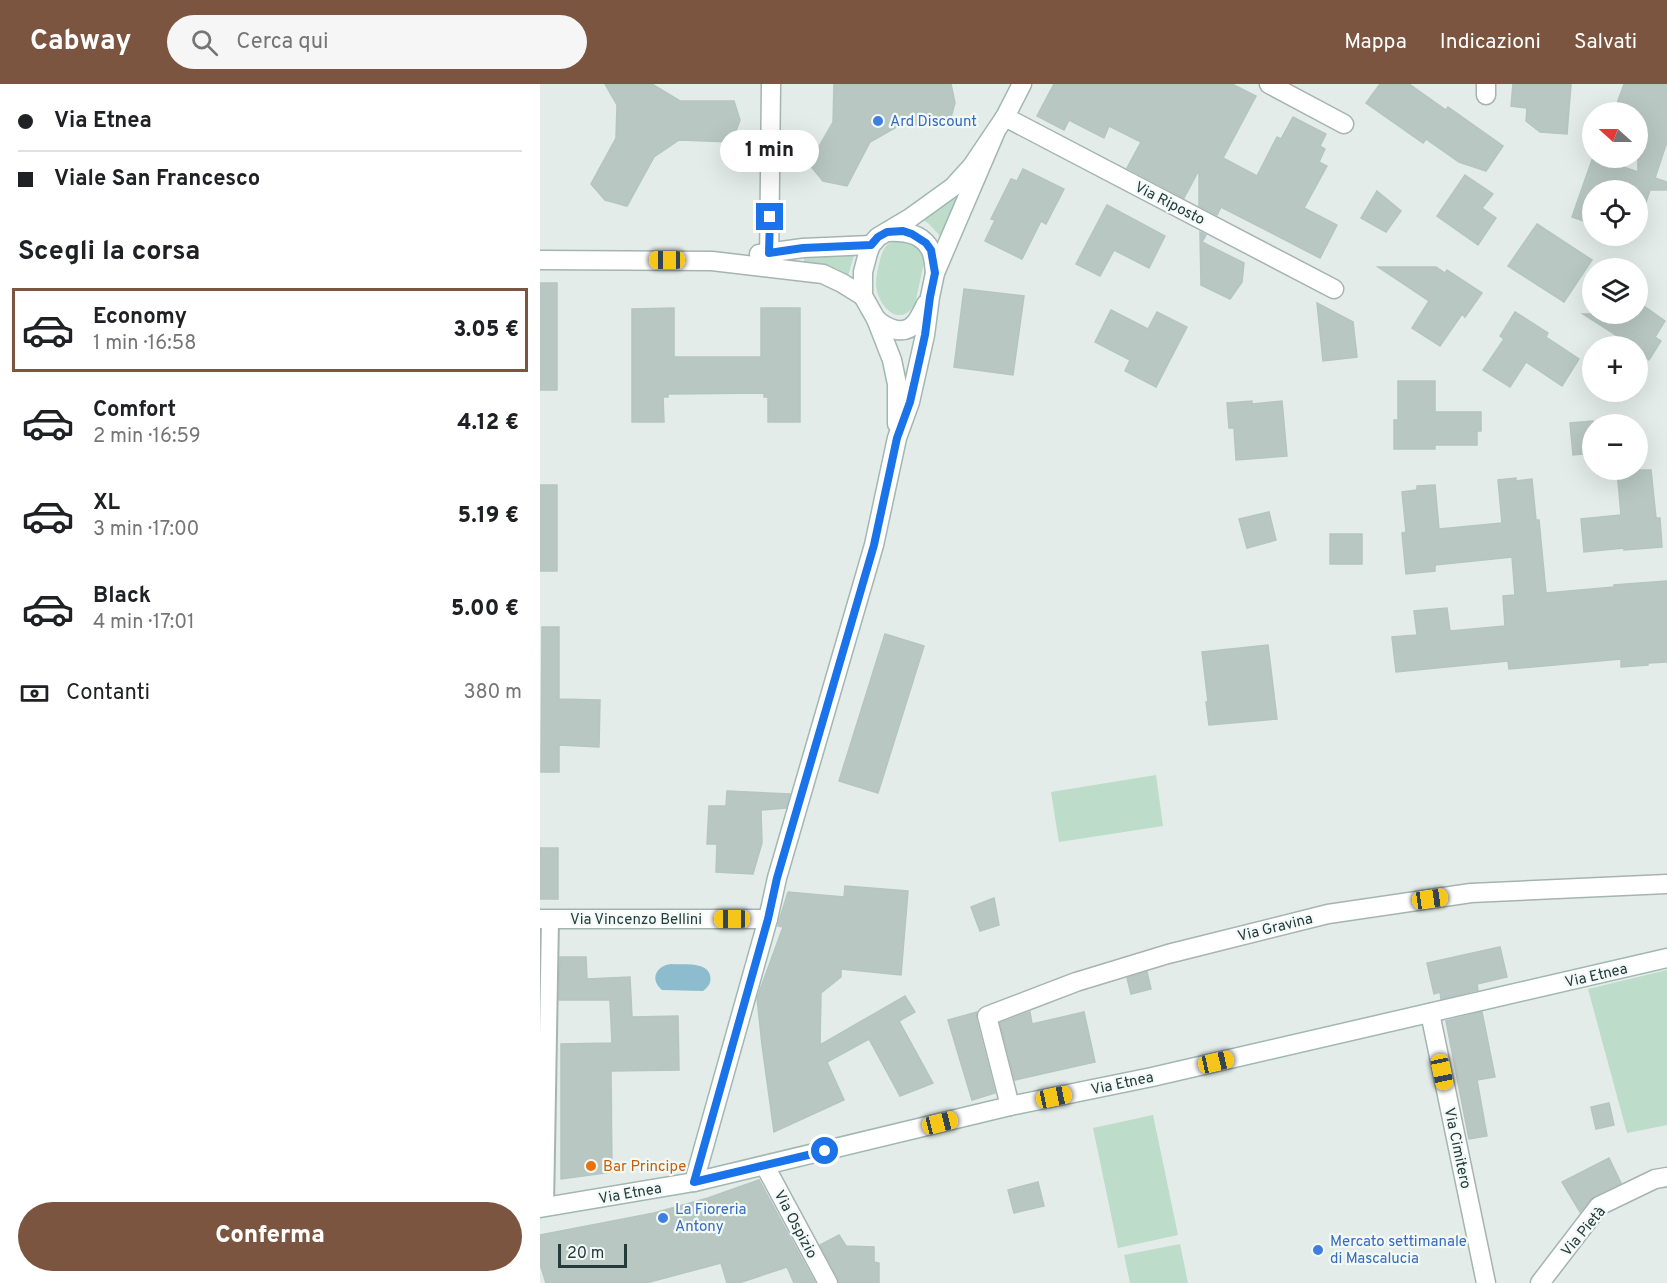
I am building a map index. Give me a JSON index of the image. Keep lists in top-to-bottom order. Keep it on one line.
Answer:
{"streets":{"main road":["Via Riposto","Via Vincenzo Bellini","Via Gravina","Via Etnea","Via Cimitero","Via Ospizio","Via Pietà"]},"crossings":[["Via Gravina","Via Etnea"],["Via Etnea","Via Cimitero"],["Via Etnea","Via Ospizio"]],"places":["Ard Discount","Bar Principe","La Fioreria Antony","Mercato settimanale di Mascalucia"],"scale_bar":"20 m","north":"left","page":{"header":"Cabway","search":"Cerca qui","nav":["Mappa","Indicazioni","Salvati"],"banner":["Via Etnea","Viale San Francesco"],"map_buttons":["+","−"],"bubble":"1 min","heading":"Scegli la corsa","list":[{"name":"Economy","note":"1 min · 16:58","value":"3.05 €"},{"name":"Comfort","note":"2 min · 16:59","value":"4.12 €"},{"name":"XL","note":"3 min · 17:00","value":"5.19 €"},{"name":"Black","note":"4 min · 17:01","value":"5.00 €"}],"pay":["Contanti","380 m"],"buttons":"Conferma","scale":"20 m"}}
